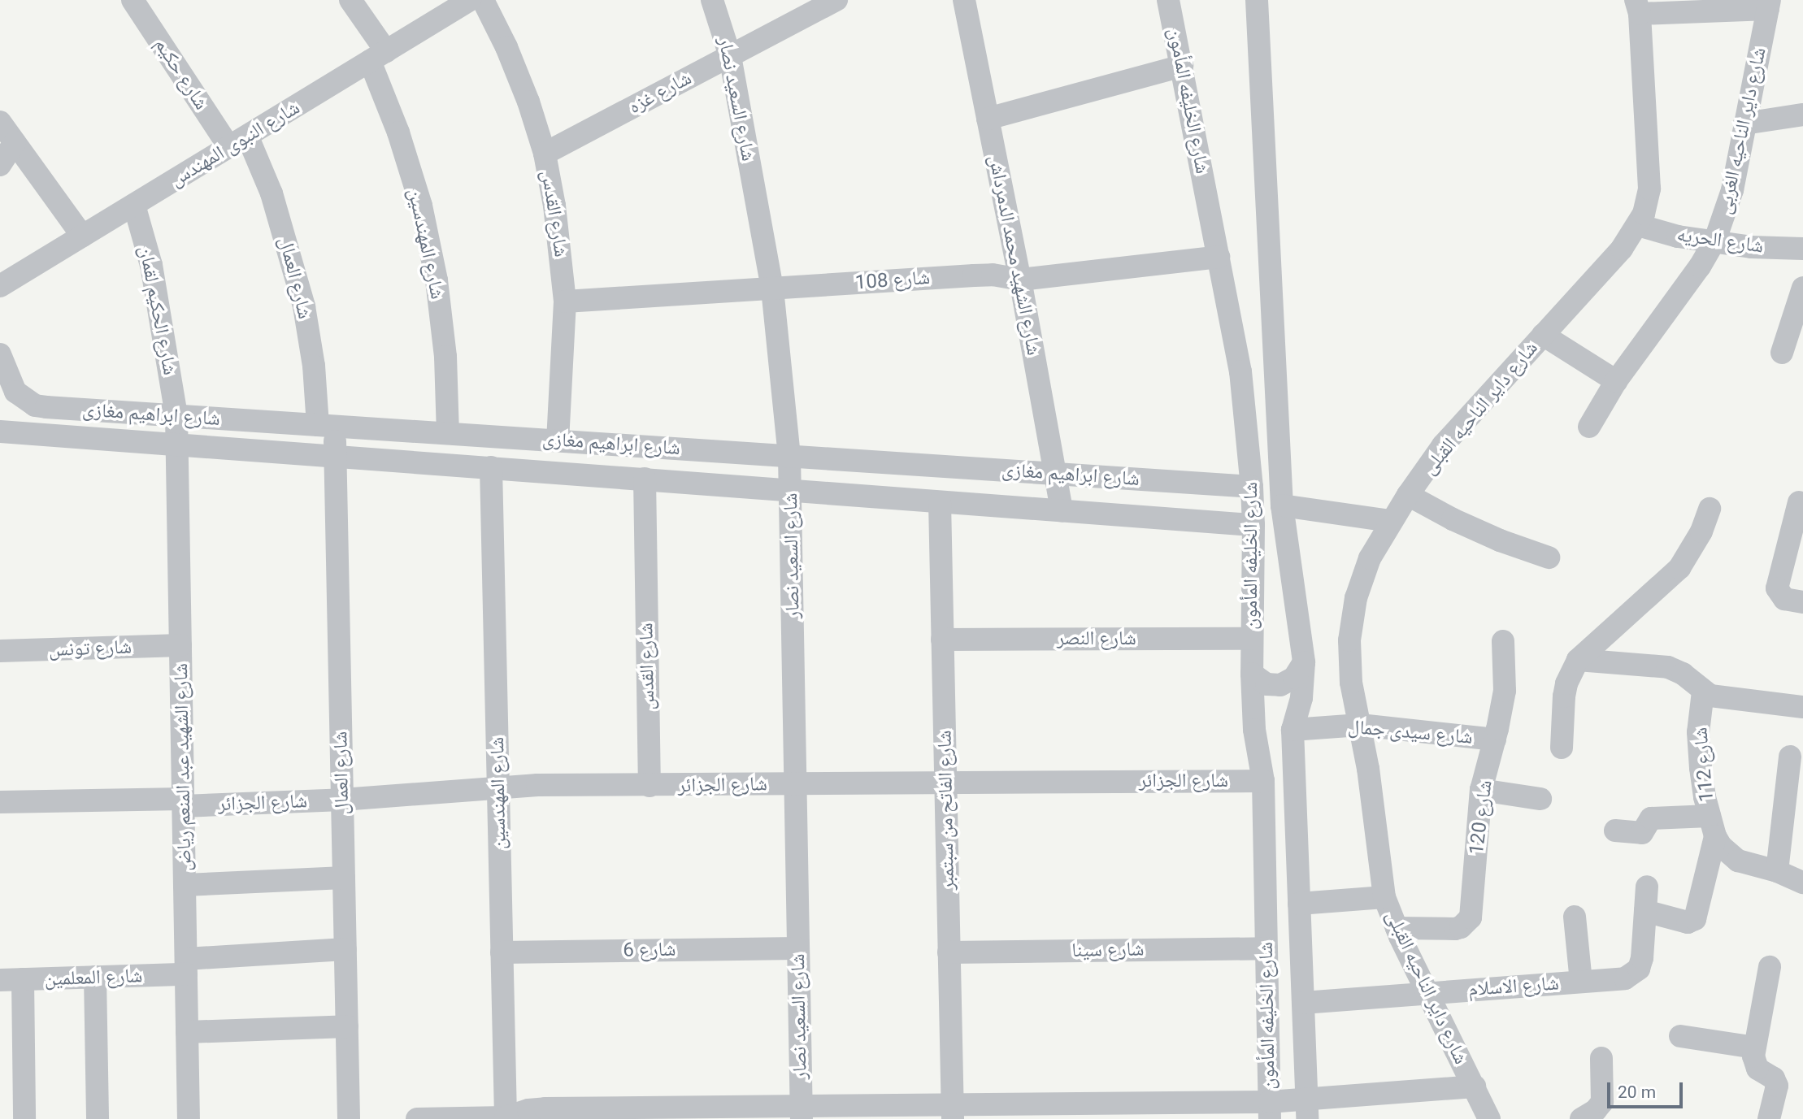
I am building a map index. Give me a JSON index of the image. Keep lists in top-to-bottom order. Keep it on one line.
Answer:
{"streets":{"street":["شارع حكيم","شارع غزه","شارع السعيد نصار","شارع الخليفه المأمون","شارع داير الناحيه الغربى","شارع النبوى المهندس","شارع القدس","شارع الحريه","شارع المهندسين","شارع الشهيد محمد الدمرداش","شارع العمال","شارع 108","شارع الحكيم لقمان","شارع داير الناحيه القبلى","شارع ابراهيم مغازى","شارع النصر","شارع تونس","شارع سيدى جمال","شارع 112","شارع الشهيد عبد المنعم رياض","شارع الجزائر","شارع الفاتح من سبتمبر","شارع 120","شارع 6","شارع سينا","شارع المعلمين","شارع الاسلام"]},"crossings":[["شارع حكيم","شارع النبوى المهندس"],["شارع حكيم","شارع العمال"],["شارع غزه","شارع السعيد نصار"],["شارع غزه","شارع القدس"],["شارع السعيد نصار","شارع 108"],["شارع السعيد نصار","شارع ابراهيم مغازى"],["شارع السعيد نصار","شارع الجزائر"],["شارع السعيد نصار","شارع 6"],["شارع الخليفه المأمون","شارع 108"],["شارع الخليفه المأمون","شارع ابراهيم مغازى"],["شارع الخليفه المأمون","شارع النصر"],["شارع الخليفه المأمون","شارع سيدى جمال"],["شارع الخليفه المأمون","شارع الجزائر"],["شارع الخليفه المأمون","شارع سينا"],["شارع الخليفه المأمون","شارع الاسلام"],["شارع داير الناحيه الغربى","شارع الحريه"],["شارع النبوى المهندس","شارع المهندسين"],["شارع النبوى المهندس","شارع العمال"],["شارع النبوى المهندس","شارع الحكيم لقمان"],["شارع القدس","شارع 108"],["شارع القدس","شارع ابراهيم مغازى"],["شارع القدس","شارع الجزائر"],["شارع الحريه","شارع داير الناحيه القبلى"],["شارع المهندسين","شارع ابراهيم مغازى"],["شارع المهندسين","شارع الجزائر"],["شارع المهندسين","شارع 6"],["شارع الشهيد محمد الدمرداش","شارع 108"],["شارع الشهيد محمد الدمرداش","شارع ابراهيم مغازى"],["شارع العمال","شارع ابراهيم مغازى"],["شارع العمال","شارع الجزائر"],["شارع العمال","شارع المعلمين"],["شارع الحكيم لقمان","شارع ابراهيم مغازى"],["شارع الحكيم لقمان","شارع الشهيد عبد المنعم رياض"],["شارع داير الناحيه القبلى","شارع سيدى جمال"],["شارع داير الناحيه القبلى","شارع 120"],["شارع داير الناحيه القبلى","شارع الاسلام"],["شارع ابراهيم مغازى","شارع الشهيد عبد المنعم رياض"],["شارع ابراهيم مغازى","شارع الفاتح من سبتمبر"],["شارع النصر","شارع الفاتح من سبتمبر"],["شارع تونس","شارع الشهيد عبد المنعم رياض"],["شارع سيدى جمال","شارع 120"],["شارع 112","شارع الاسلام"],["شارع الشهيد عبد المنعم رياض","شارع الجزائر"],["شارع الشهيد عبد المنعم رياض","شارع المعلمين"],["شارع الجزائر","شارع الفاتح من سبتمبر"],["شارع الفاتح من سبتمبر","شارع سينا"]],"scale_bar":"20 m"}
